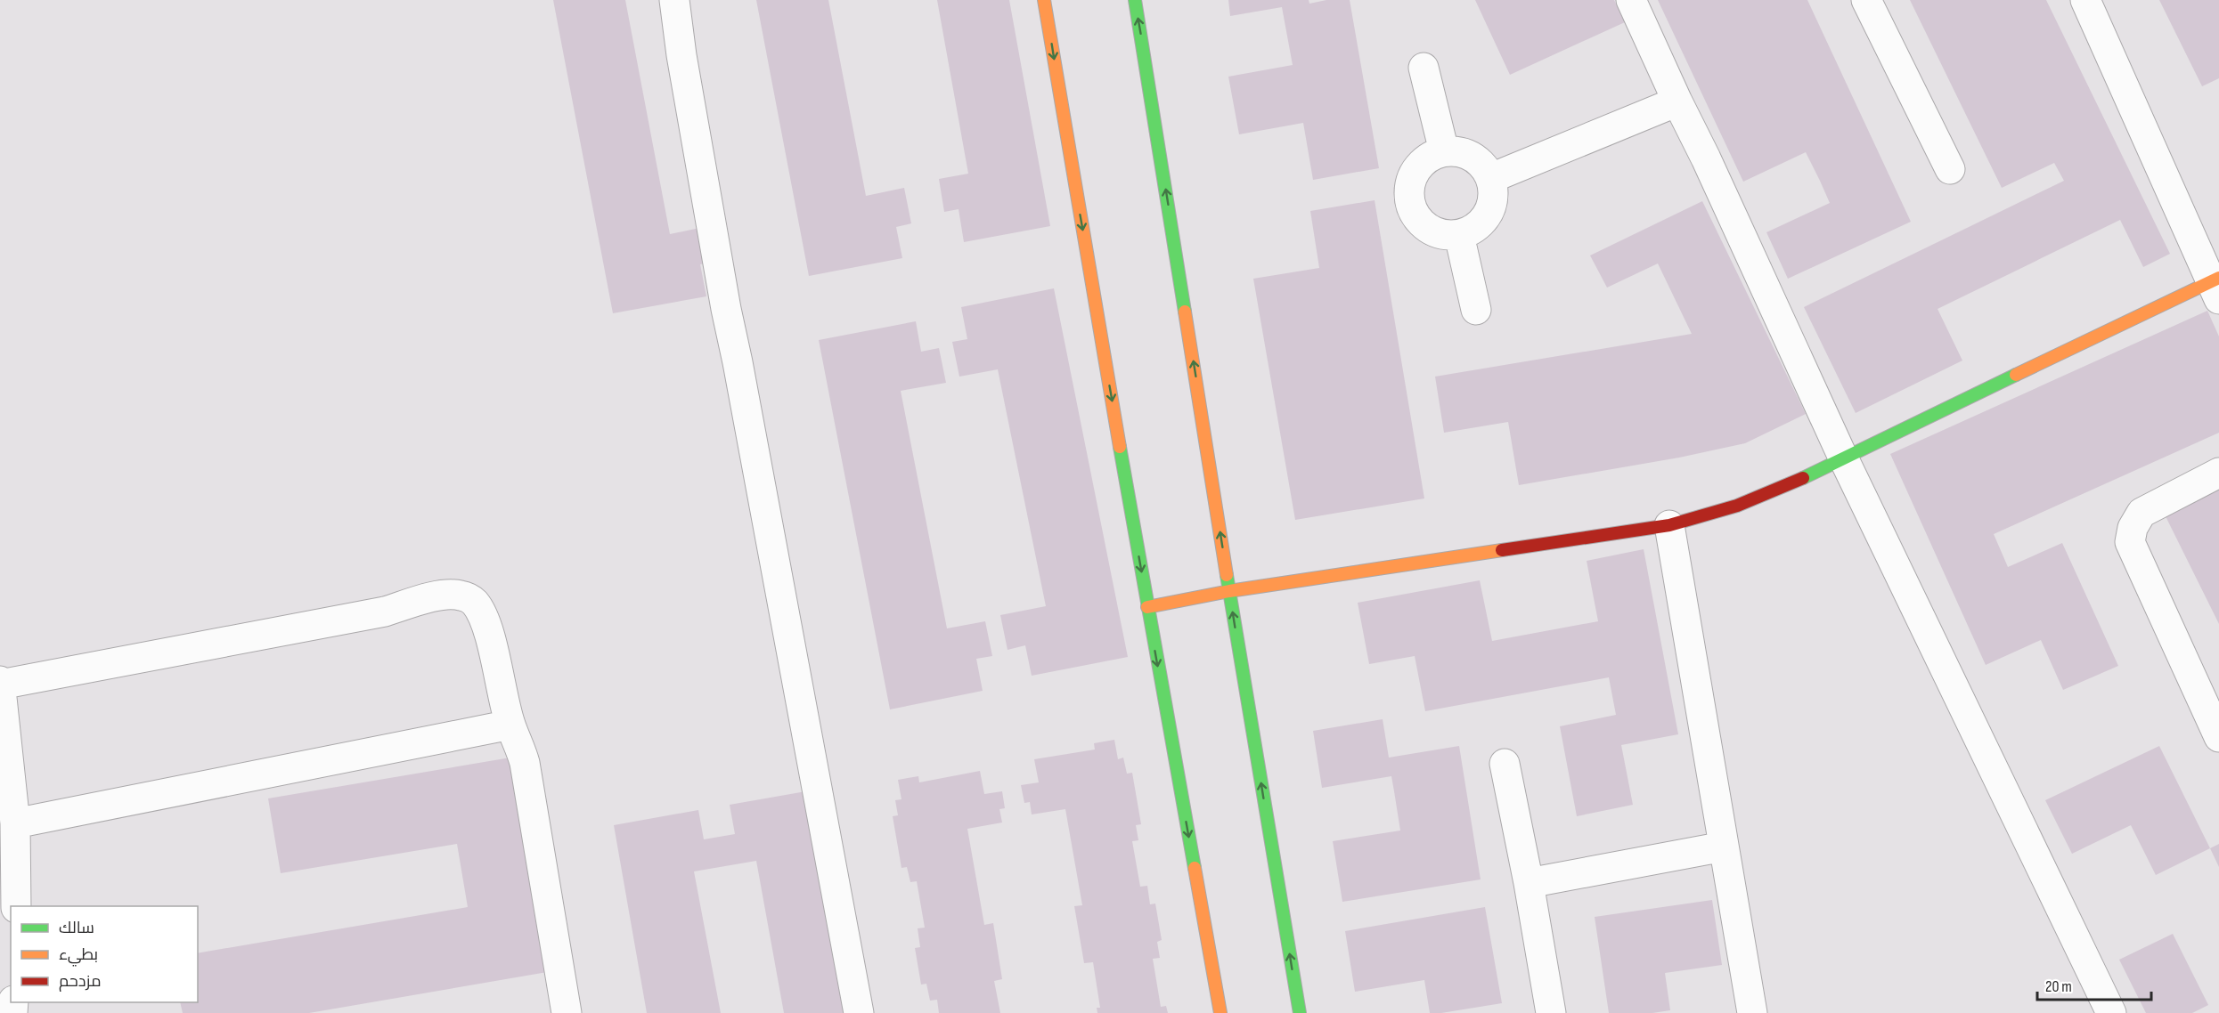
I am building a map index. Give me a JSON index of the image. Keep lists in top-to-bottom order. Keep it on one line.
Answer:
{"legend":["سالك","بطيء","مزدحم"],"scale_bar":"20 m"}
